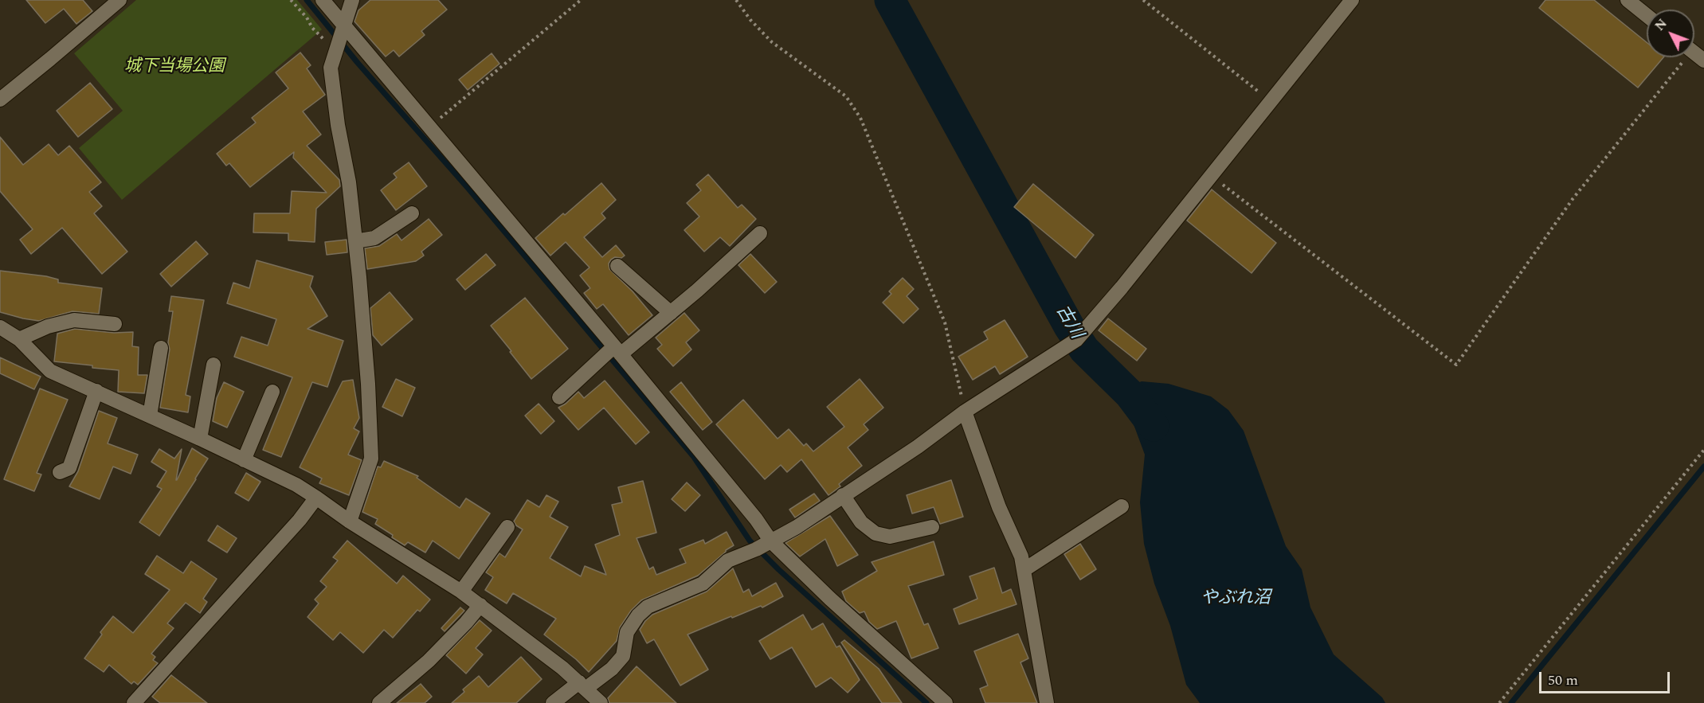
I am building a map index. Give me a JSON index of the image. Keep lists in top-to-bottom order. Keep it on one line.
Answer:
{"water":["古川","やぶれ沼"],"parks":["城下当場公園"],"scale_bar":"50 m","north":"top left"}
